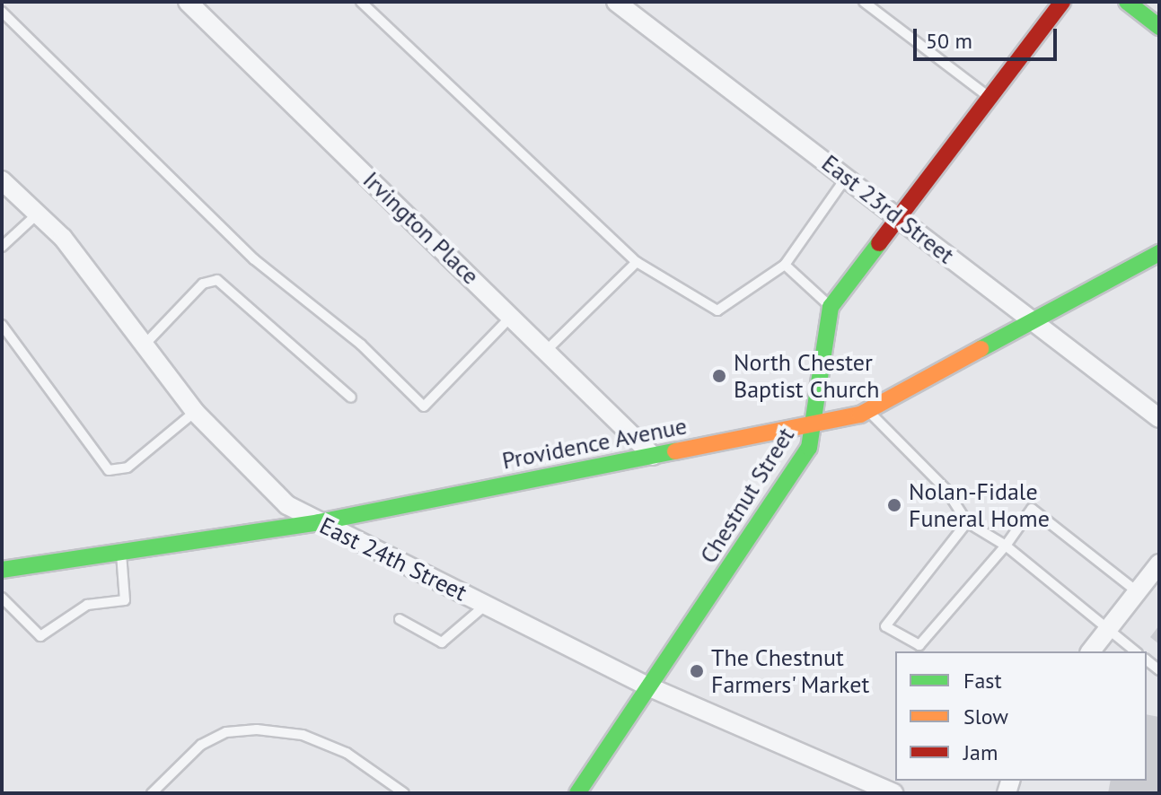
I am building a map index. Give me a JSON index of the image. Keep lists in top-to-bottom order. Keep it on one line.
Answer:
{"streets":{"main road":["Providence Avenue","Chestnut Street"],"street":["East 23rd Street","Irvington Place","East 24th Street"]},"crossings":[["East 23rd Street","Providence Avenue"],["East 23rd Street","Chestnut Street"],["Irvington Place","Providence Avenue"],["Providence Avenue","Chestnut Street"],["Providence Avenue","East 24th Street"],["Chestnut Street","East 24th Street"]],"places":["North Chester Baptist Church","Nolan-Fidale Funeral Home","The Chestnut Farmers' Market"],"legend":["Fast","Slow","Jam"],"scale_bar":"50 m"}
